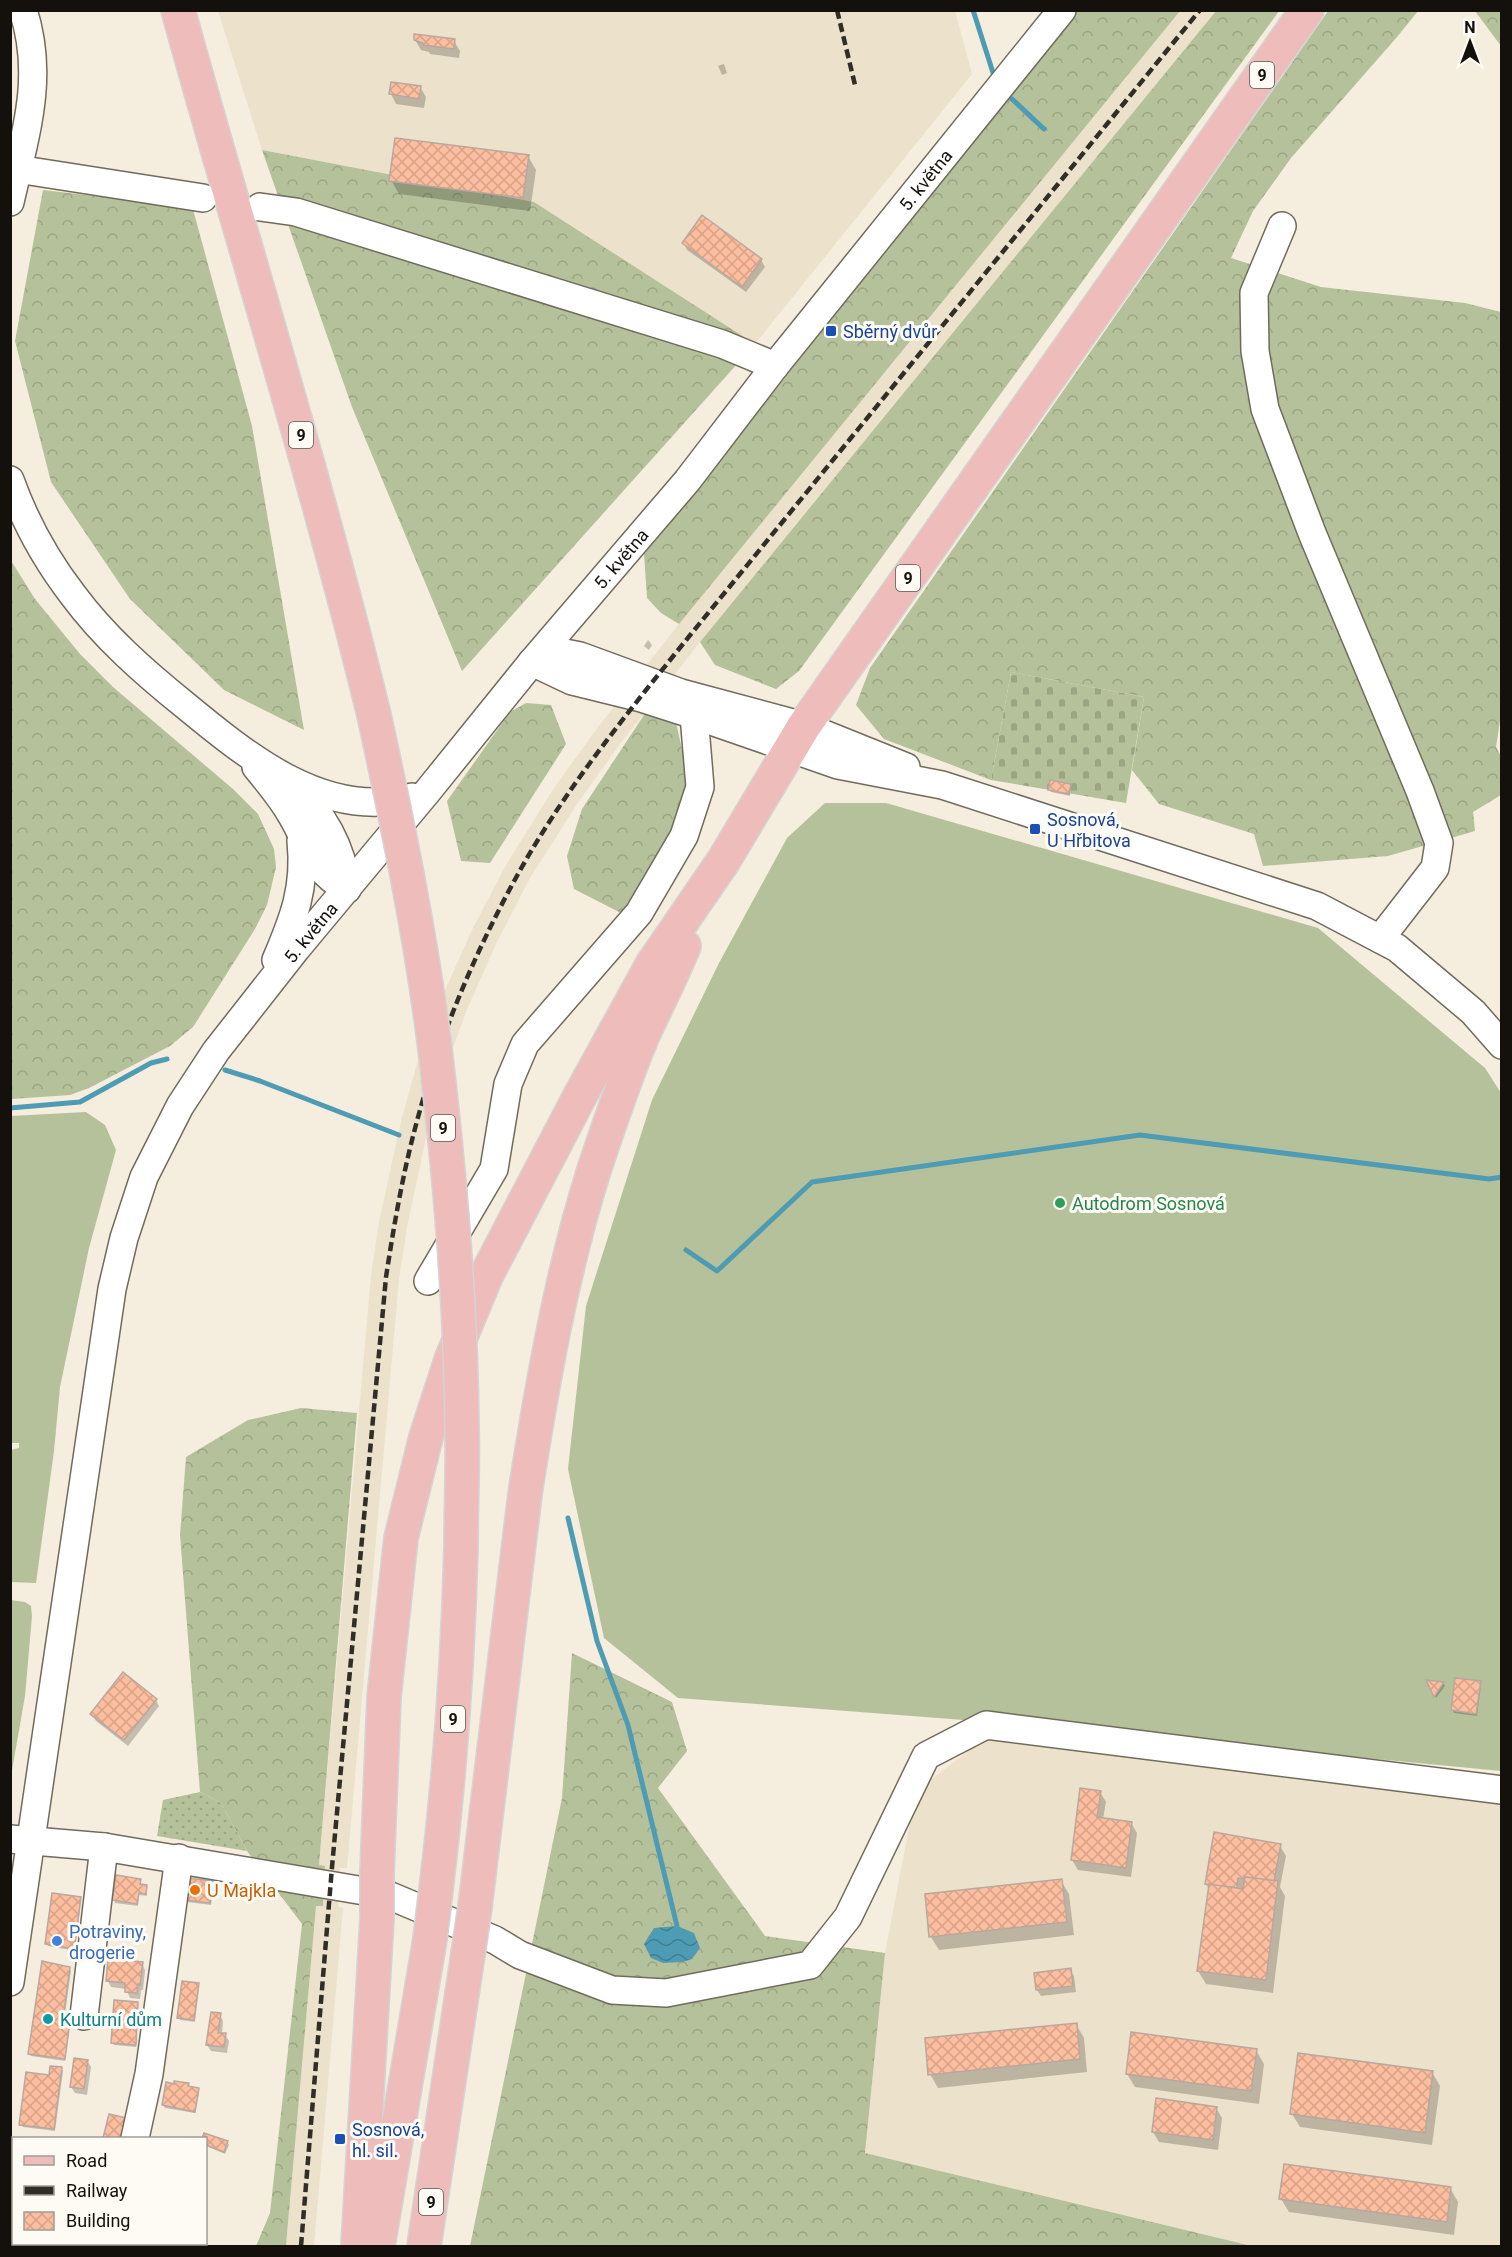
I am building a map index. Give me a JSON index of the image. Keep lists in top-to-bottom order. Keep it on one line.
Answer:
{"streets":{"main road":["9"],"street":["5. května"]},"places":{"transit":["Sběrný dvůr","Sosnová, U Hřbitova","Sosnová, hl. sil."],"other":["Autodrom Sosnová","U Majkla","Potraviny, drogerie","Kulturní dům"]},"legend":["Road","Railway","Building"],"north":"top"}
